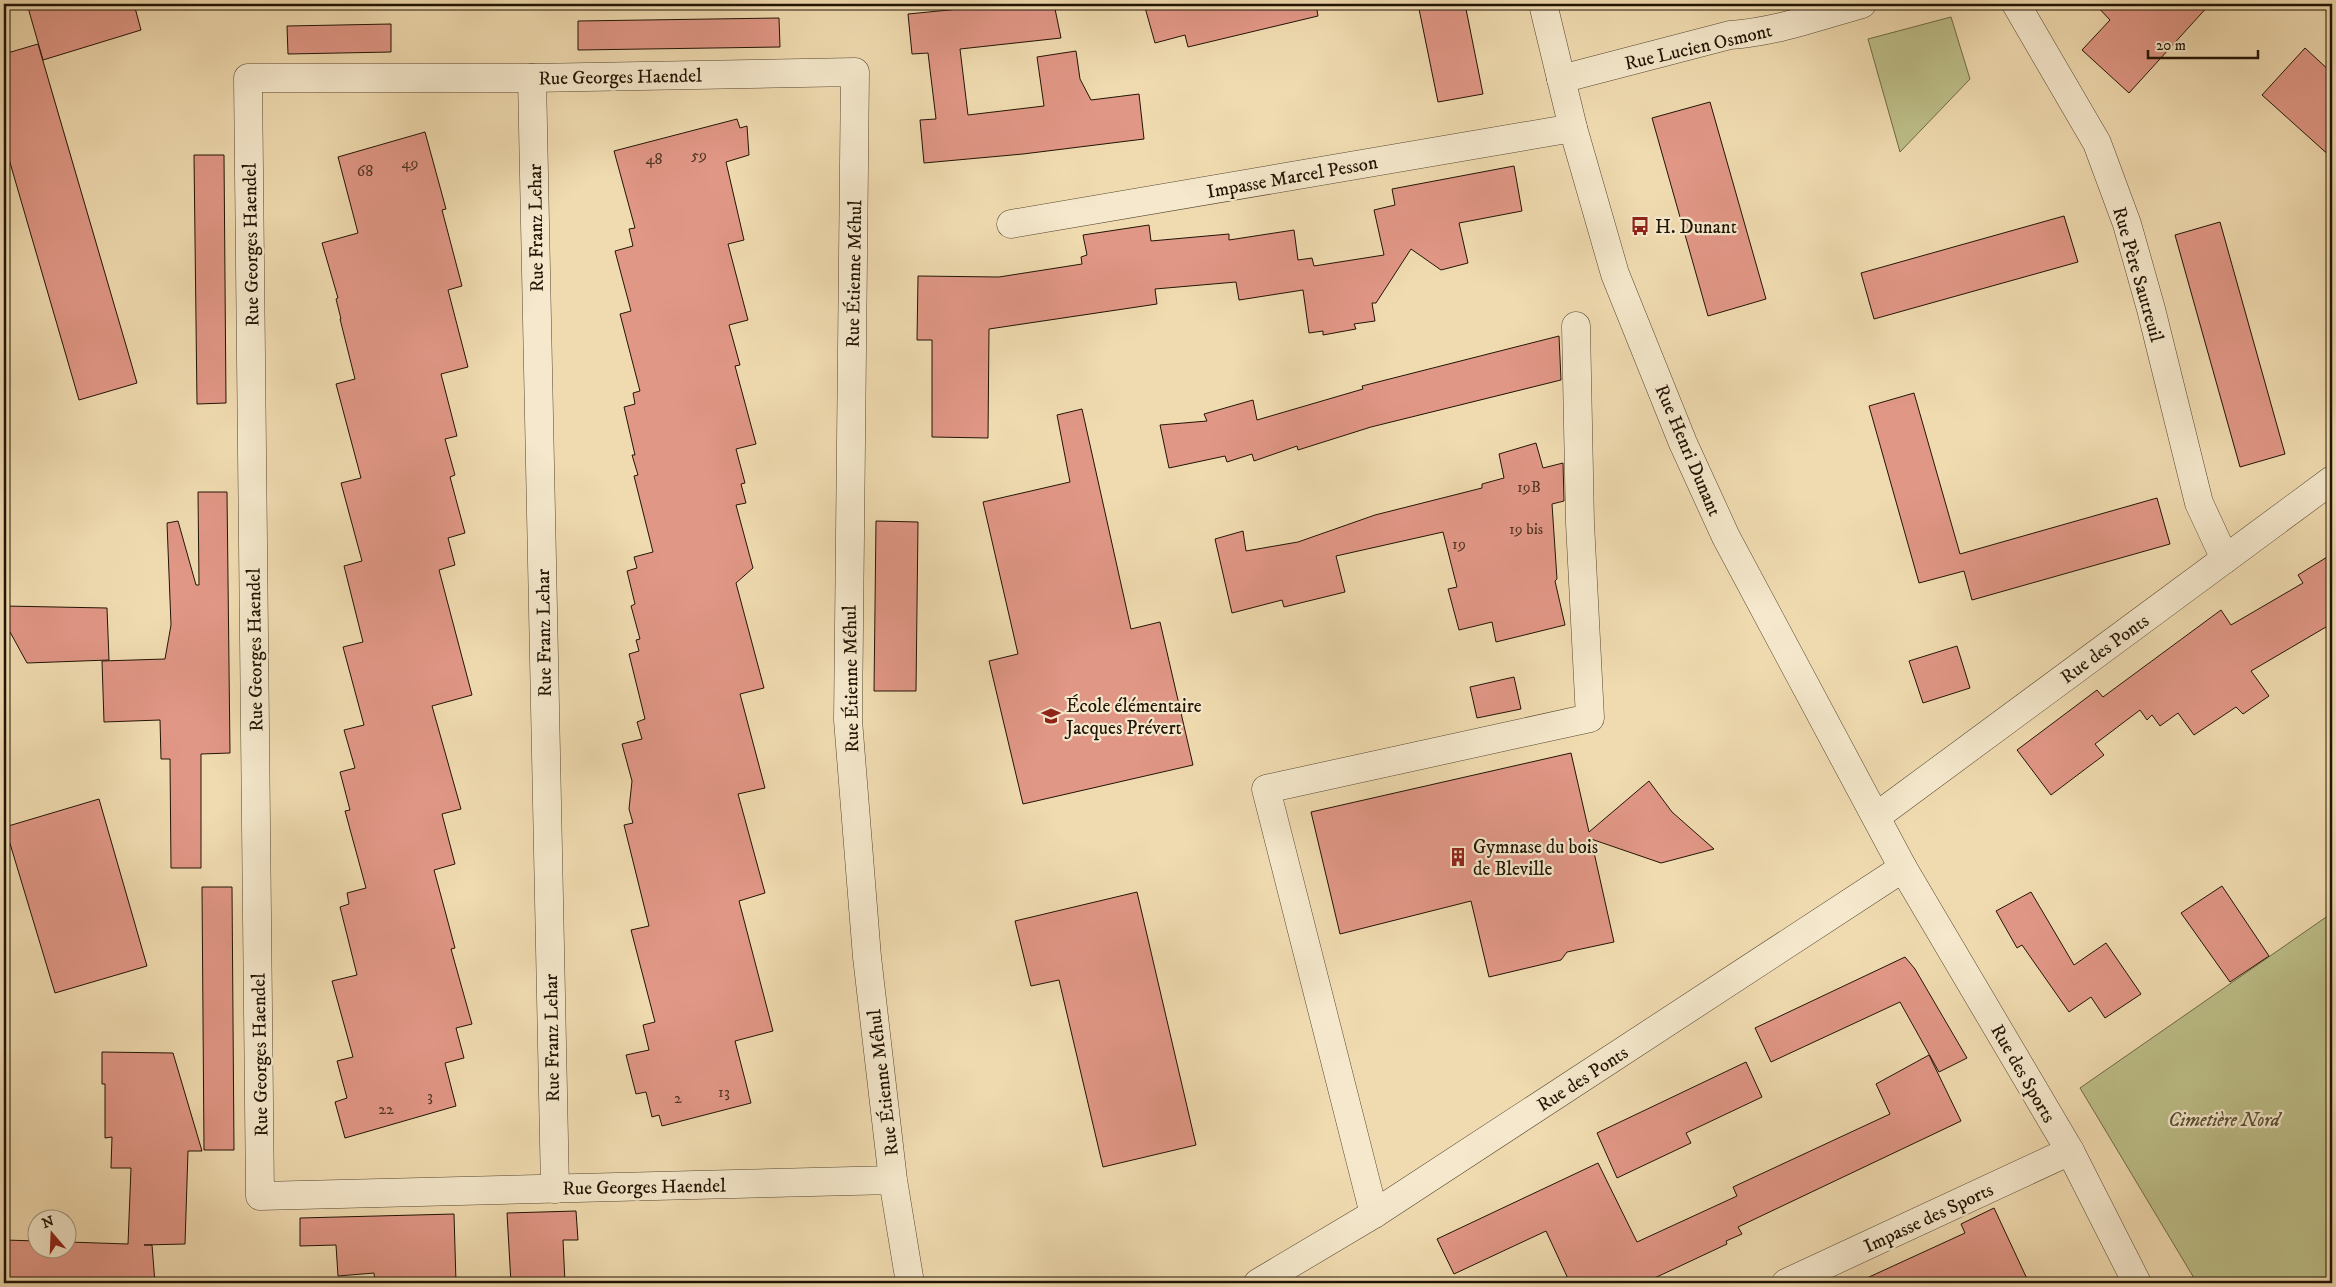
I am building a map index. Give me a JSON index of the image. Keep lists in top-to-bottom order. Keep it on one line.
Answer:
{"streets":{"street":["Rue Lucien Osmont","Rue Georges Haendel","Impasse Marcel Pesson","Rue Franz Lehar","Rue Étienne Méhul","Rue Père Sautreuil","Rue Henri Dunant","Rue des Ponts","Rue des Sports","Impasse des Sports"]},"crossings":[["Rue Lucien Osmont","Rue Henri Dunant"],["Rue Georges Haendel","Rue Franz Lehar"],["Rue Georges Haendel","Rue Étienne Méhul"],["Impasse Marcel Pesson","Rue Henri Dunant"],["Rue Père Sautreuil","Rue des Ponts"],["Rue Henri Dunant","Rue des Ponts"],["Rue Henri Dunant","Rue des Sports"],["Rue des Ponts","Rue des Sports"],["Rue des Sports","Impasse des Sports"]],"parks":["Cimetière Nord"],"places":{"bus stop":["H. Dunant"],"school or university":["École élémentaire Jacques Prévert"],"building":["Gymnase du bois de Bleville"]},"house_numbers":["59","48","49","68","19B","19 bis","19","13","3","2","22"],"scale_bar":"20 m","north":"top"}
